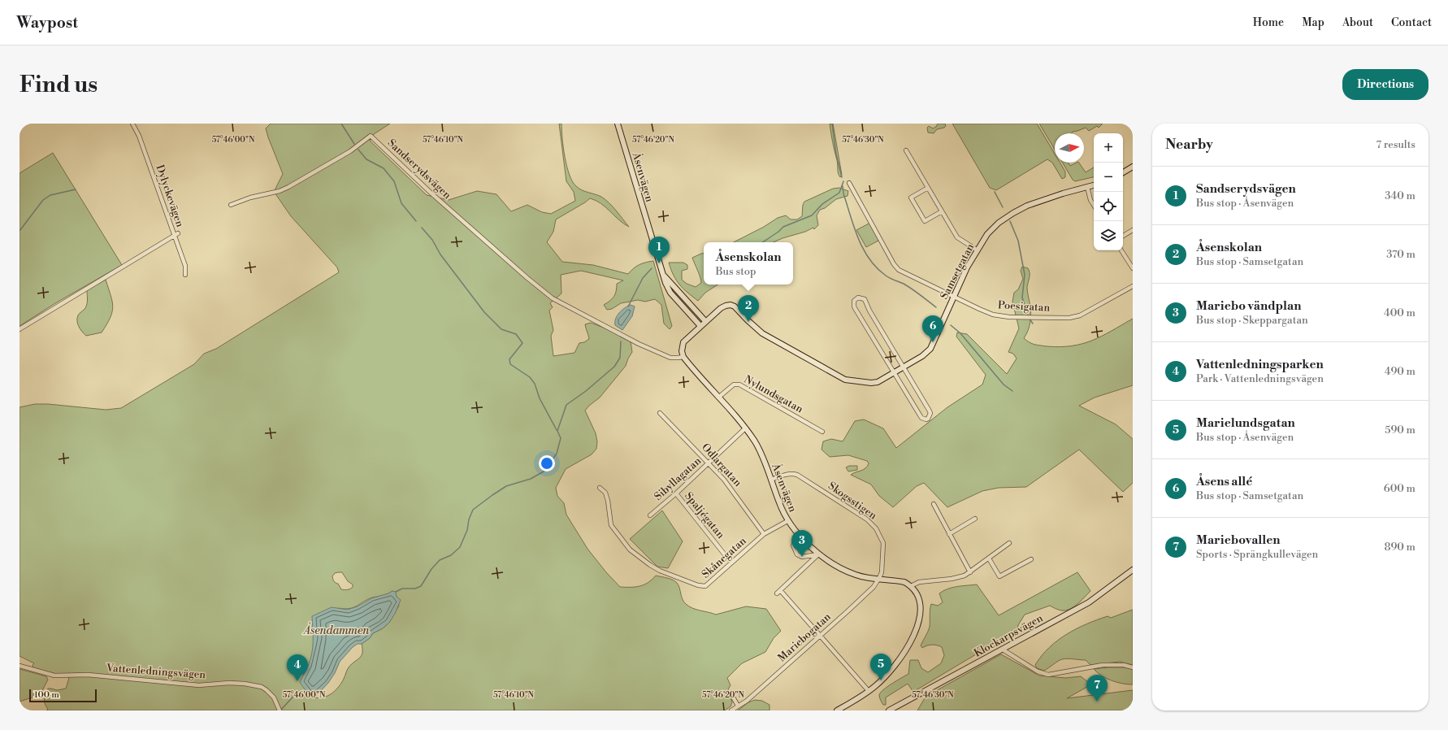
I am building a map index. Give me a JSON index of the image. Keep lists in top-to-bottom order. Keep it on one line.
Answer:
{"streets":{"street":["Sandserydsvägen","Åsenvägen","Dylyckevägen","Samsetgatan","Poesigatan","Nylundsgatan","Odlargatan","Sibyllagatan","Skogsstigen","Spaljégatan","Skånegatan","Klockarpsvägen","Mariebogatan","Vattenledningsvägen"]},"crossings":[["Sandserydsvägen","Åsenvägen"],["Åsenvägen","Samsetgatan"],["Åsenvägen","Nylundsgatan"],["Åsenvägen","Sibyllagatan"],["Åsenvägen","Skogsstigen"],["Åsenvägen","Skånegatan"],["Åsenvägen","Mariebogatan"],["Samsetgatan","Poesigatan"],["Odlargatan","Sibyllagatan"],["Odlargatan","Skånegatan"],["Sibyllagatan","Spaljégatan"],["Skogsstigen","Mariebogatan"],["Spaljégatan","Skånegatan"]],"water":["Åsendammen"],"scale_bar":"100 m","north":"right","page":{"header":"Waypost","nav":["Home","Map","About","Contact"],"buttons":"Directions","title":"Find us","heading":["Nearby","7 results"],"map_buttons":["+","−"],"list":[{"mark":"1","name":"Sandserydsvägen","note":"Bus stop · Åsenvägen","value":"340 m"},{"mark":"2","name":"Åsenskolan","note":"Bus stop · Samsetgatan","value":"370 m"},{"mark":"3","name":"Mariebo vändplan","note":"Bus stop · Skeppargatan","value":"400 m"},{"mark":"4","name":"Vattenledningsparken","note":"Park · Vattenledningsvägen","value":"490 m"},{"mark":"5","name":"Marielundsgatan","note":"Bus stop · Åsenvägen","value":"590 m"},{"mark":"6","name":"Åsens allé","note":"Bus stop · Samsetgatan","value":"600 m"},{"mark":"7","name":"Mariebovallen","note":"Sports · Sprängkullevägen","value":"890 m"}],"pins":["1","2","6","3","5","4","7"],"popup":["Åsenskolan","Bus stop"],"scale":"100 m"},"coordinates":["57°46'00\"N","57°46'10\"N","57°46'20\"N","57°46'30\"N"]}
